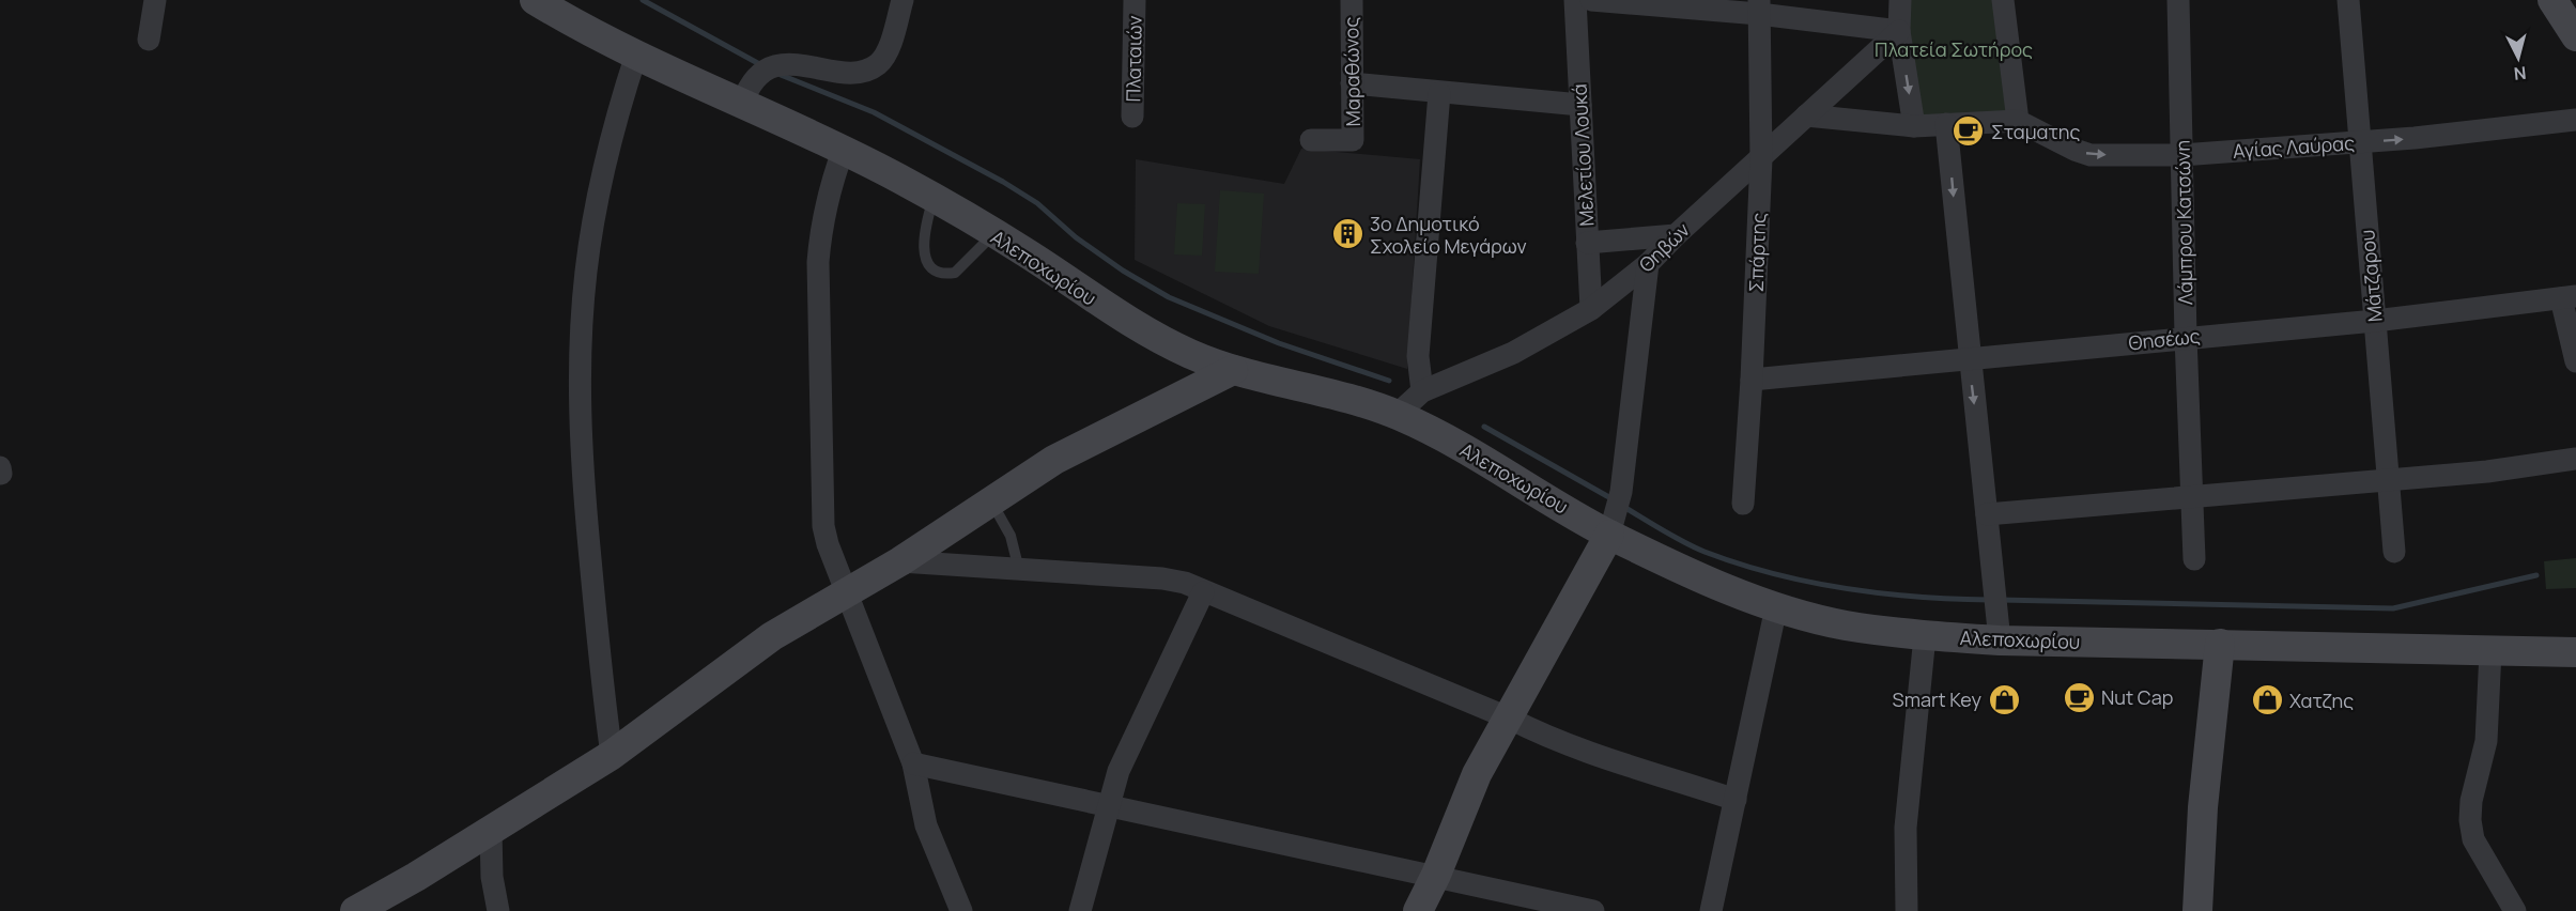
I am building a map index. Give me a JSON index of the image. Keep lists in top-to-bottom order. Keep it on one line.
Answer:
{"streets":{"main road":["Αλεποχωρίου"],"street":["Πλαταιών","Μαραθώνος","Αγίας Λαύρας","Μελετίου Λουκά","Λάμπρου Κατσώνη","Θηβών","Σπάρτης","Μάτζαρου","Θησέως"]},"crossings":[["Αγίας Λαύρας","Λάμπρου Κατσώνη"],["Αγίας Λαύρας","Μάτζαρου"],["Μελετίου Λουκά","Θηβών"],["Λάμπρου Κατσώνη","Θησέως"],["Θηβών","Σπάρτης"],["Θηβών","Αλεποχωρίου"],["Σπάρτης","Θησέως"],["Μάτζαρου","Θησέως"]],"one_way":["Αγίας Λαύρας"],"parks":["Πλατεία Σωτήρος"],"places":{"cafe":["Σταματης","Nut Cap"],"building":["3ο Δημοτικό Σχολείο Μεγάρων"],"shop":["Smart Key","Χατζης"]},"north":"bottom"}
